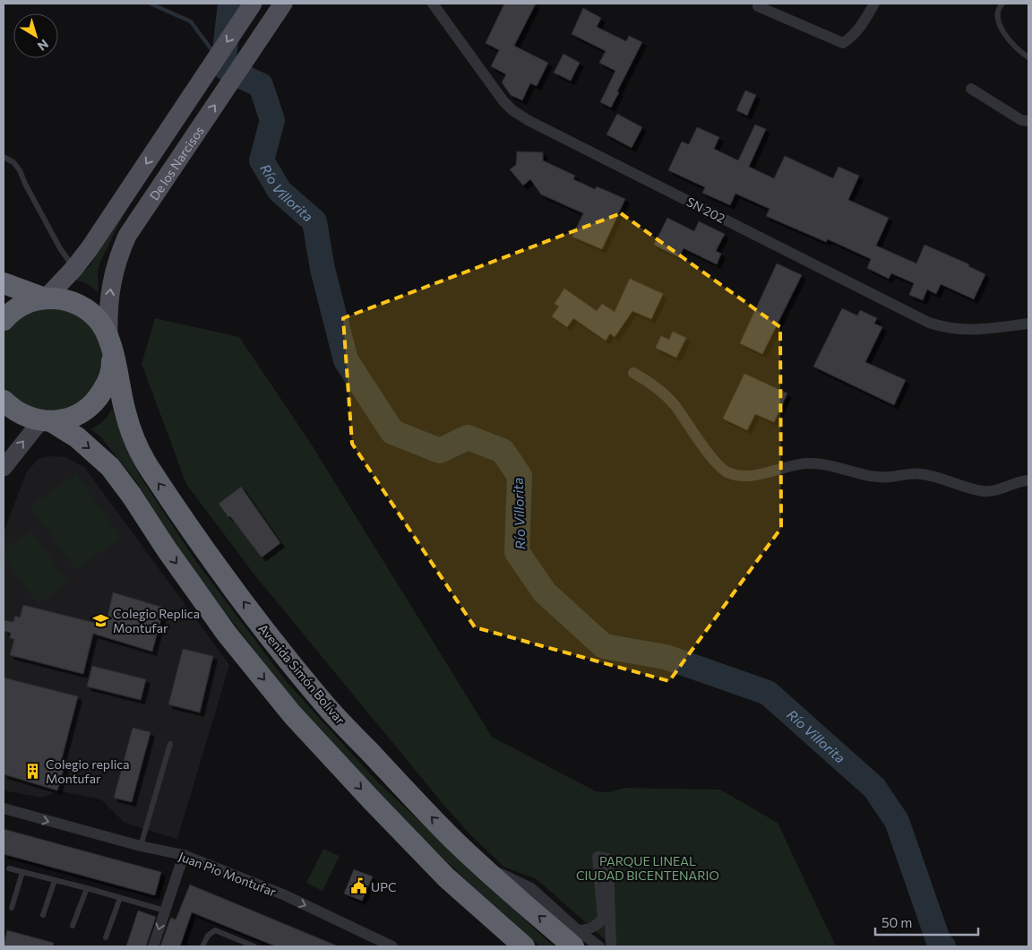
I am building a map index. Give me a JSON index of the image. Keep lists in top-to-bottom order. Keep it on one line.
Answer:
{"streets":{"highway":["Avenida Simón Bolívar"],"main road":["De los Narcisos"],"street":["SN 202","Juan Pio Montufar"]},"crossings":[["De los Narcisos","Avenida Simón Bolívar"]],"one_way":["Juan Pio Montufar"],"water":["Río Villorita"],"parks":["PARQUE LINEAL CIUDAD BICENTENARIO"],"places":{"school or university":["Colegio Replica Montufar"],"building":["Colegio replica Montufar"],"public building":["UPC"]},"scale_bar":"50 m","north":"bottom right"}
